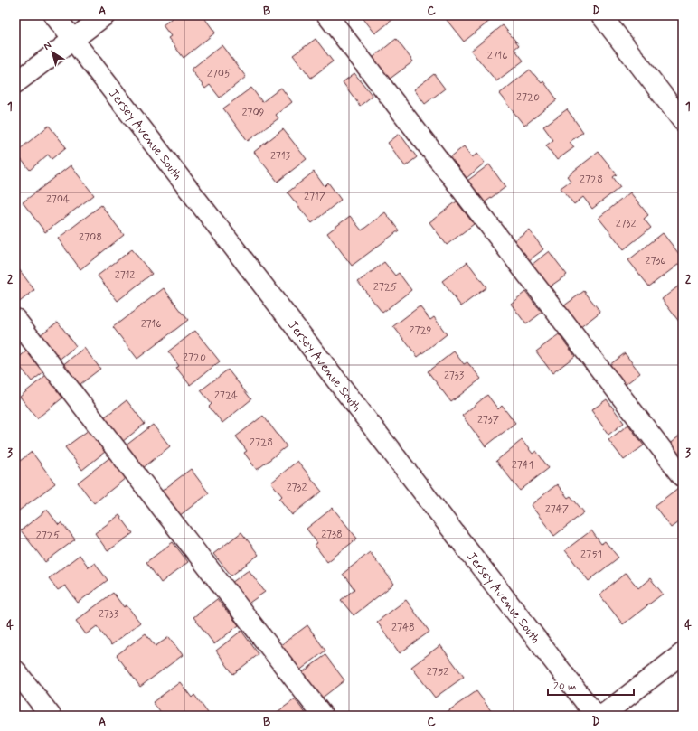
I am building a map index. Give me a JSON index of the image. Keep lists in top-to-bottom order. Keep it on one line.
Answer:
{"streets":{"street":["Jersey Avenue South"]},"house_numbers":["2716","2705","2720","2709","2713","2728","2717","2704","2732","2708","2736","2712","2725","2716","2729","2720","2733","2724","2737","2728","2741","2732","2747","2738","2725","2751","2733","2748","2752"],"scale_bar":"20 m","north":"top left","grid":{"columns":["A","B","C","D"],"rows":["1","2","3","4"]}}
